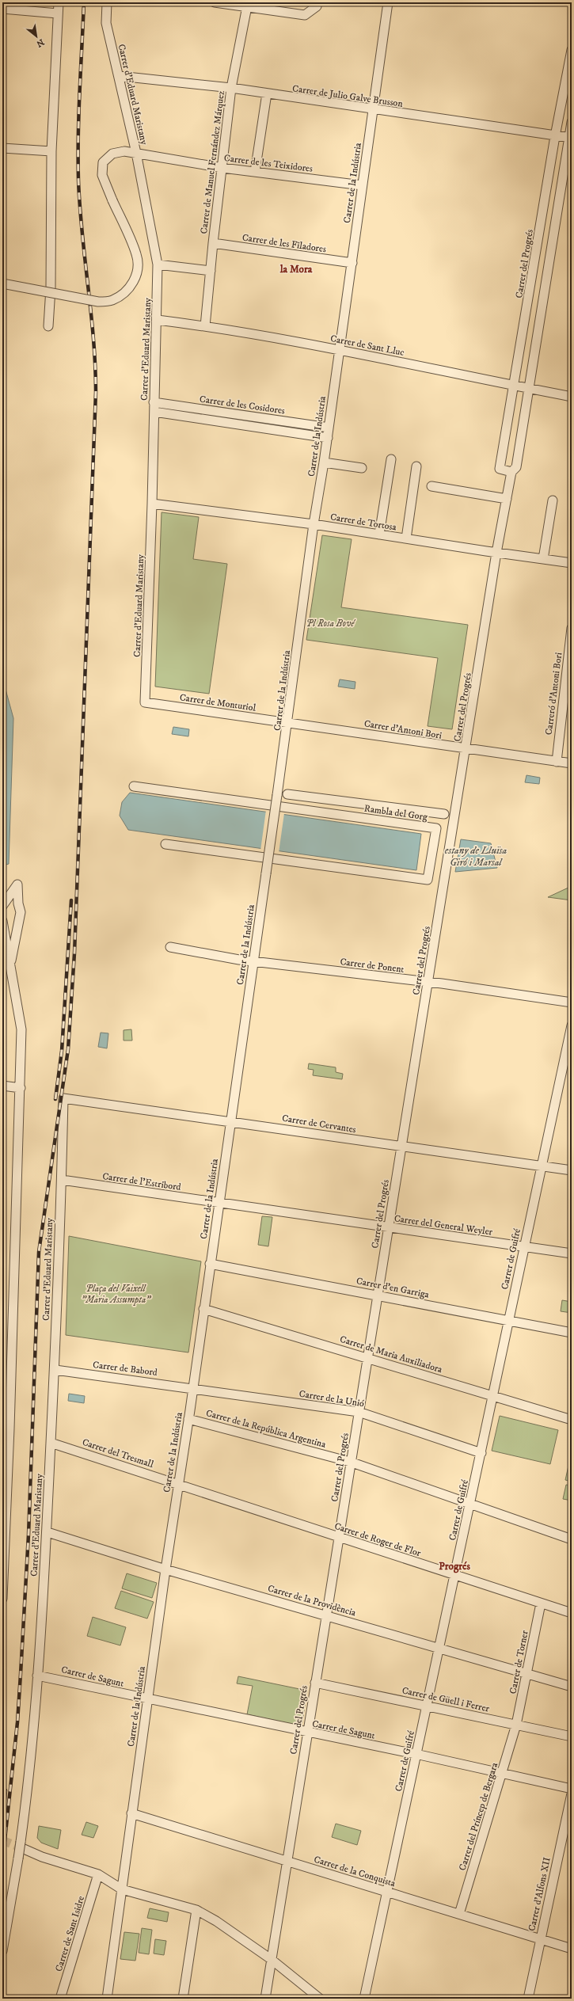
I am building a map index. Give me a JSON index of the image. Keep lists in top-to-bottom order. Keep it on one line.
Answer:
{"streets":{"street":["Carrer d'Eduard Maristany","Carrer de Julio Galve Brusson","Carrer de Manuel Fernández Márquez","Carrer de les Teixidores","Carrer de la Indústria","Carrer de les Filadores","Carrer del Progrés","Carrer de Sant Lluc","Carrer de les Cosidores","Carrer de Tortosa","Carreró d'Antoni Bori","Carrer de Monturiol","Carrer d'Antoni Bori","Rambla del Gorg","Carrer de Ponent","Carrer de Cervantes","Carrer de l'Estribord","Carrer del General Weyler","Carrer de Guifré","Carrer d'en Garriga","Carrer de Maria Auxiliadora","Carrer de Babord","Carrer de la Unió","Carrer de la República Argentina","Carrer del Tresmall","Carrer de Roger de Flor","Carrer de la Providència","Carrer de Torner","Carrer de Sagunt","Carrer de Güell i Ferrer","Carrer del Príncep de Bergara","Carrer de la Conquista","Carrer d'Alfons XII","Carrer de Sant Isidre"]},"crossings":[["Carrer d'Eduard Maristany","Carrer de Julio Galve Brusson"],["Carrer d'Eduard Maristany","Carrer de les Teixidores"],["Carrer d'Eduard Maristany","Carrer de Sant Lluc"],["Carrer d'Eduard Maristany","Carrer de les Cosidores"],["Carrer d'Eduard Maristany","Carrer de Tortosa"],["Carrer d'Eduard Maristany","Carrer de Monturiol"],["Carrer d'Eduard Maristany","Carrer de Cervantes"],["Carrer d'Eduard Maristany","Carrer de l'Estribord"],["Carrer d'Eduard Maristany","Carrer de Babord"],["Carrer d'Eduard Maristany","Carrer del Tresmall"],["Carrer d'Eduard Maristany","Carrer de la Providència"],["Carrer d'Eduard Maristany","Carrer de Sagunt"],["Carrer de Julio Galve Brusson","Carrer de Manuel Fernández Márquez"],["Carrer de Julio Galve Brusson","Carrer de la Indústria"],["Carrer de Julio Galve Brusson","Carrer del Progrés"],["Carrer de Manuel Fernández Márquez","Carrer de les Teixidores"],["Carrer de Manuel Fernández Márquez","Carrer de les Filadores"],["Carrer de Manuel Fernández Márquez","Carrer de Sant Lluc"],["Carrer de les Teixidores","Carrer de la Indústria"],["Carrer de la Indústria","Carrer de les Filadores"],["Carrer de la Indústria","Carrer de Sant Lluc"],["Carrer de la Indústria","Carrer de les Cosidores"],["Carrer de la Indústria","Carrer de Tortosa"],["Carrer de la Indústria","Carrer de Monturiol"],["Carrer de la Indústria","Carrer d'Antoni Bori"],["Carrer de la Indústria","Carrer de Ponent"],["Carrer de la Indústria","Carrer de Cervantes"],["Carrer de la Indústria","Carrer de l'Estribord"],["Carrer de la Indústria","Carrer del General Weyler"],["Carrer de la Indústria","Carrer d'en Garriga"],["Carrer de la Indústria","Carrer de Maria Auxiliadora"],["Carrer de la Indústria","Carrer de Babord"],["Carrer de la Indústria","Carrer de la Unió"],["Carrer de la Indústria","Carrer de la República Argentina"],["Carrer de la Indústria","Carrer del Tresmall"],["Carrer de la Indústria","Carrer de Roger de Flor"],["Carrer de la Indústria","Carrer de la Providència"],["Carrer de la Indústria","Carrer de Sagunt"],["Carrer de la Indústria","Carrer de la Conquista"],["Carrer del Progrés","Carrer de Sant Lluc"],["Carrer del Progrés","Carrer de Tortosa"],["Carrer del Progrés","Carrer d'Antoni Bori"],["Carrer del Progrés","Carrer de Ponent"],["Carrer del Progrés","Carrer de Cervantes"],["Carrer del Progrés","Carrer del General Weyler"],["Carrer del Progrés","Carrer d'en Garriga"],["Carrer del Progrés","Carrer de Maria Auxiliadora"],["Carrer del Progrés","Carrer de la Unió"],["Carrer del Progrés","Carrer de la República Argentina"],["Carrer del Progrés","Carrer de Roger de Flor"],["Carrer del Progrés","Carrer de la Providència"],["Carrer del Progrés","Carrer de Sagunt"],["Carrer del Progrés","Carrer de Güell i Ferrer"],["Carrer del Progrés","Carrer de la Conquista"],["Carreró d'Antoni Bori","Carrer d'Antoni Bori"],["Carrer de Monturiol","Carrer d'Antoni Bori"],["Carrer de Cervantes","Carrer de Guifré"],["Carrer de l'Estribord","Carrer del General Weyler"],["Carrer del General Weyler","Carrer de Guifré"],["Carrer de Guifré","Carrer d'en Garriga"],["Carrer de Guifré","Carrer de Maria Auxiliadora"],["Carrer de Guifré","Carrer de la Unió"],["Carrer de Guifré","Carrer de la República Argentina"],["Carrer de Guifré","Carrer de Roger de Flor"],["Carrer de Guifré","Carrer de la Providència"],["Carrer de Guifré","Carrer de Sagunt"],["Carrer de Guifré","Carrer de Güell i Ferrer"],["Carrer de Guifré","Carrer de la Conquista"],["Carrer de Babord","Carrer de la Unió"],["Carrer del Tresmall","Carrer de Roger de Flor"],["Carrer de Roger de Flor","Carrer de Torner"],["Carrer de la Providència","Carrer de Torner"],["Carrer de Torner","Carrer de Güell i Ferrer"],["Carrer de Torner","Carrer del Príncep de Bergara"],["Carrer de Sagunt","Carrer del Príncep de Bergara"],["Carrer de Güell i Ferrer","Carrer del Príncep de Bergara"],["Carrer del Príncep de Bergara","Carrer de la Conquista"],["Carrer de la Conquista","Carrer d'Alfons XII"]],"districts":["la Mora","Progrés"],"water":["estany de Lluïsa Giró i Marsal"],"parks":["Pl Rosa Bové","Plaça del Vaixell \"Maria Assumpta\""],"north":"bottom right"}
